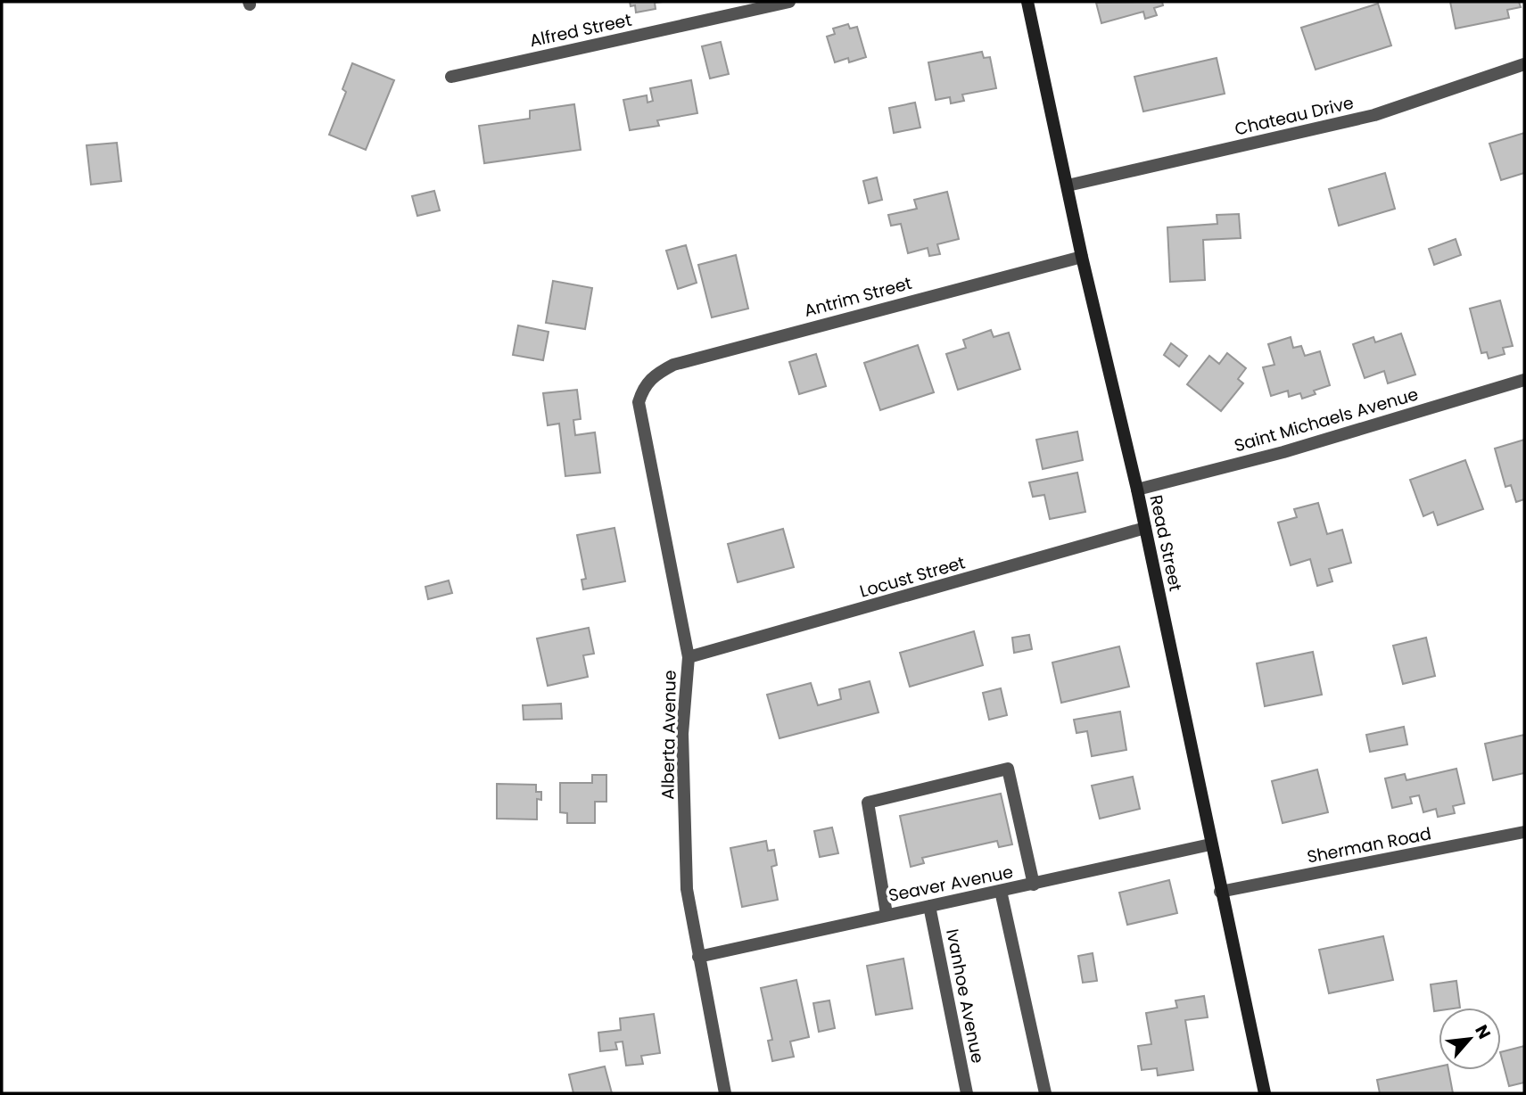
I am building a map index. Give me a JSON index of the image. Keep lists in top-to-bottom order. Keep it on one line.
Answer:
{"streets":{"main road":["Read Street"],"street":["Alfred Street","Chateau Drive","Antrim Street","Saint Michaels Avenue","Locust Street","Alberta Avenue","Sherman Road","Seaver Avenue","Ivanhoe Avenue"]},"crossings":[["Chateau Drive","Read Street"],["Antrim Street","Read Street"],["Antrim Street","Alberta Avenue"],["Saint Michaels Avenue","Read Street"],["Read Street","Locust Street"],["Read Street","Sherman Road"],["Read Street","Seaver Avenue"],["Locust Street","Alberta Avenue"],["Alberta Avenue","Seaver Avenue"],["Seaver Avenue","Ivanhoe Avenue"]],"north":"top right"}
